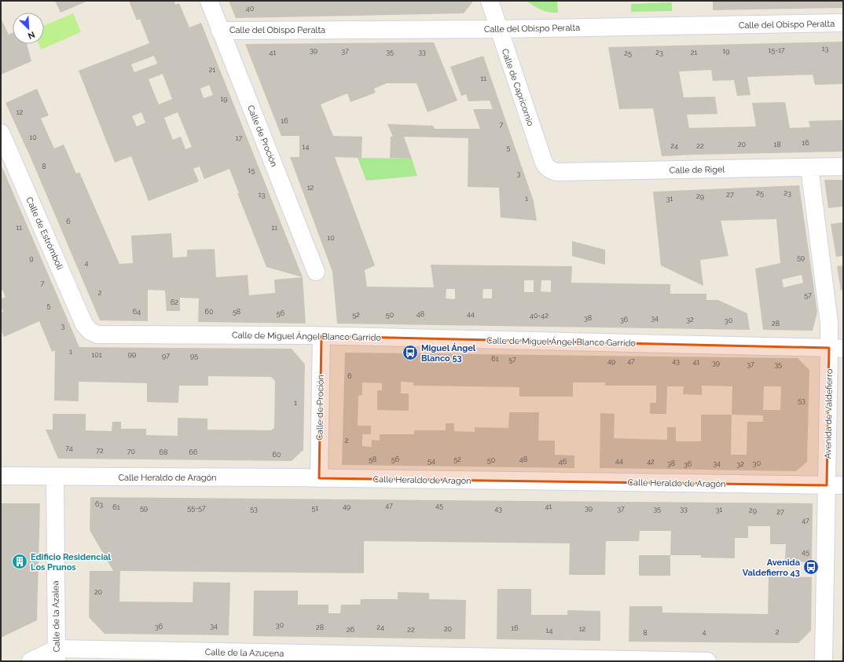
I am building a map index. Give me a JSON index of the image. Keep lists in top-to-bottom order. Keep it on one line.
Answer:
{"streets":{"street":["Calle del Obispo Peralta","Calle de Capricornio","Calle de Proción","Calle de Rigel","Calle de Estrómboli","Calle de Miguel Ángel Blanco Garrido","Avenida de Valdefierro","Calle Heraldo de Aragón","Calle de la Azalea","Calle de la Azucena"]},"crossings":[["Calle del Obispo Peralta","Calle de Capricornio"],["Calle del Obispo Peralta","Calle de Proción"],["Calle de Capricornio","Calle de Rigel"],["Calle de Proción","Calle de Miguel Ángel Blanco Garrido"],["Calle de Proción","Calle Heraldo de Aragón"],["Calle de Rigel","Avenida de Valdefierro"],["Calle de Estrómboli","Calle de Miguel Ángel Blanco Garrido"],["Calle de Miguel Ángel Blanco Garrido","Avenida de Valdefierro"],["Avenida de Valdefierro","Calle Heraldo de Aragón"],["Calle Heraldo de Aragón","Calle de la Azalea"],["Calle de la Azalea","Calle de la Azucena"]],"places":{"bus stop":["Miguel Ángel Blanco 53","Avenida Valdefierro 43"],"building":["Edificio Residencial Los Prunos"]},"house_numbers":["40","13","39","15-17","37","19","35","33","41","23","21","25","21","11","19","12","16","7","10","17","16","20","18","24","22","14","5","8","15","3","12","25","23","13","27","29","1","31","6","11","11","10","59","9","4","7","2","57","62","5","64","60","58","56","48","44","52","50","40-42","38","34","36","32","30","28","3","1","99","101","97","95","61","57","49","47","43","41","39","37","35","6","53","1","2","74","72","70","68","66","60","58","56","52","48","50","54","44","46","42","38","34","30","36","32","63","47","45","49","41","61","59","55-57","51","39","53","43","37","35","33","31","29","27","47","45","20","30","34","36","28","24","16","20","12","26","22","14","4","2","8"],"north":"bottom right"}
